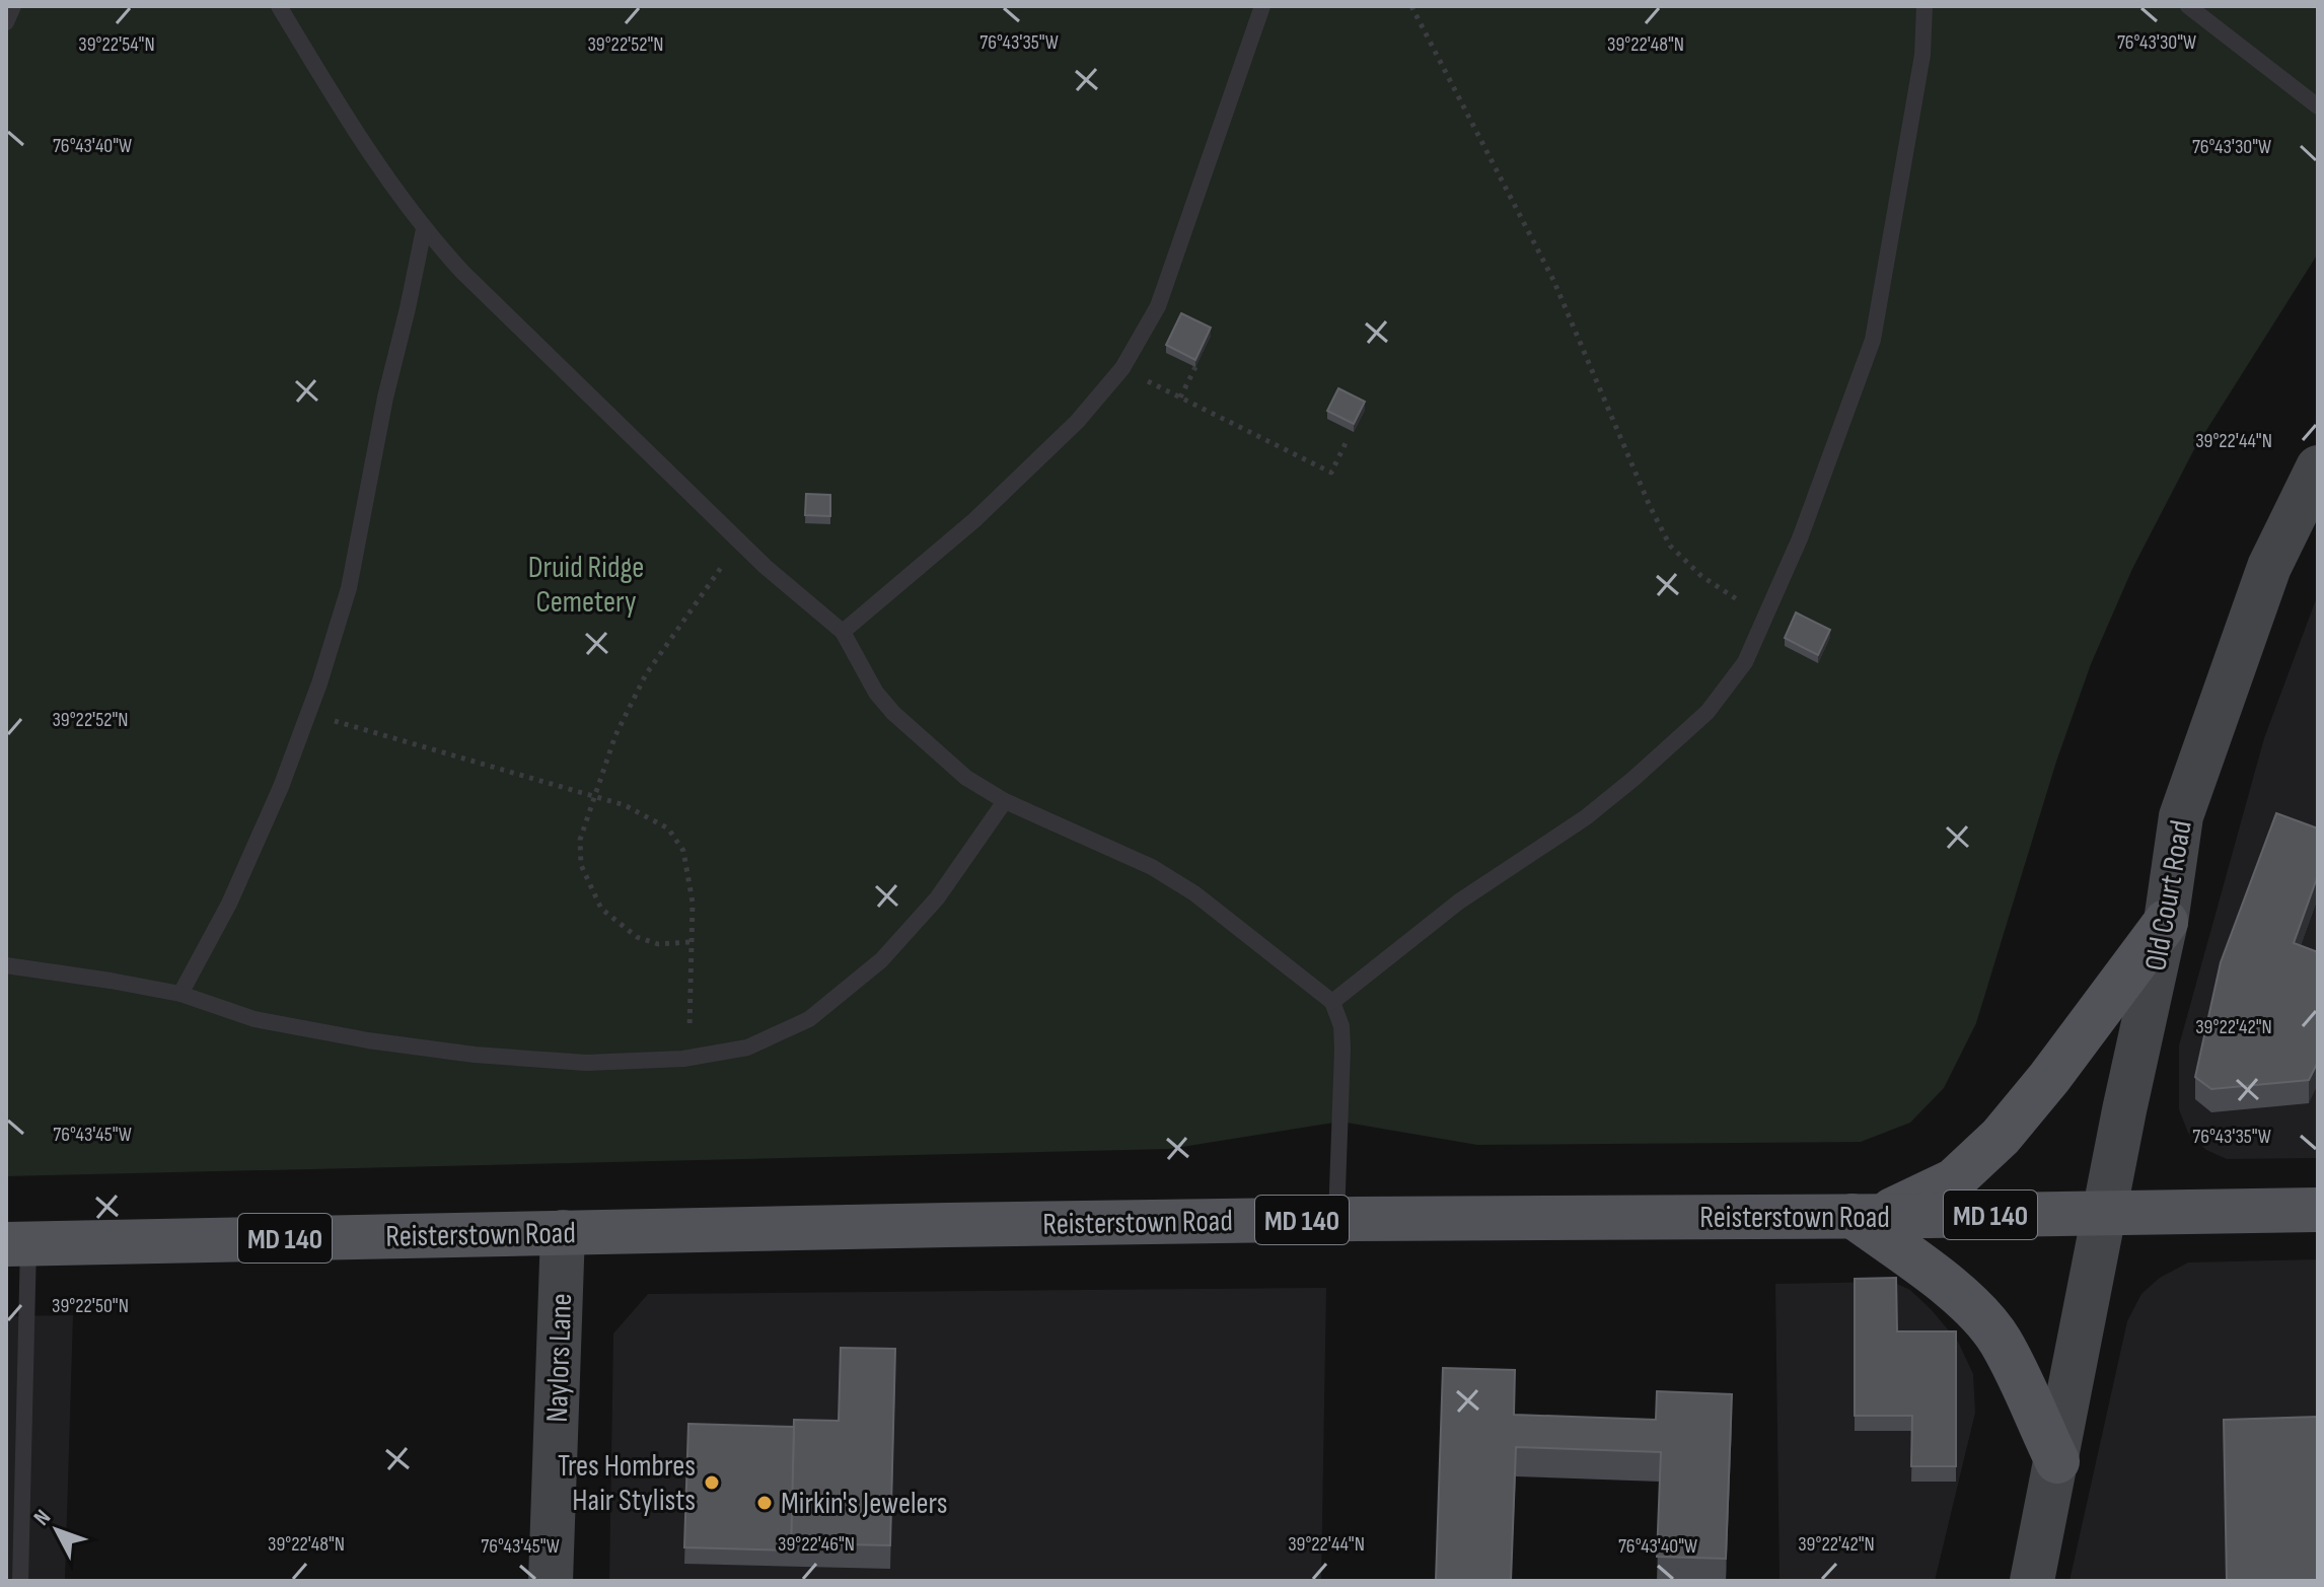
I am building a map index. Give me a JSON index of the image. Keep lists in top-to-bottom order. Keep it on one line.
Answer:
{"streets":{"main road":["Old Court Road","MD 140","Reisterstown Road","Naylors Lane"]},"crossings":[["Old Court Road","Reisterstown Road"],["Reisterstown Road","Naylors Lane"]],"parks":["Druid Ridge Cemetery"],"places":["Tres Hombres Hair Stylists","Mirkin's Jewelers"],"north":"top left","coordinates":["76°43'35\"W","76°43'30\"W","39°22'54\"N","39°22'52\"N","39°22'48\"N","76°43'40\"W","39°22'44\"N","39°22'42\"N","76°43'45\"W","39°22'50\"N","39°22'46\"N"]}
